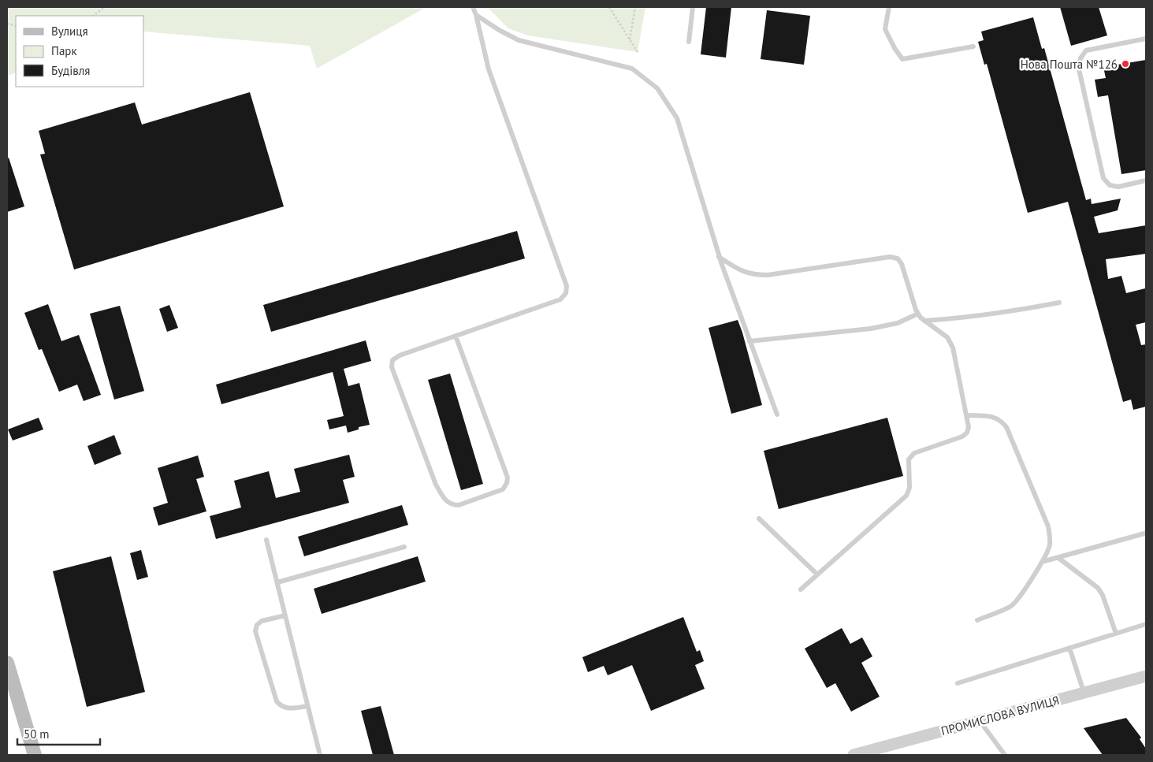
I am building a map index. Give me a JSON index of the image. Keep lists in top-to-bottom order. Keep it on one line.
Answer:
{"streets":{"street":["ПРОМИСЛОВА ВУЛИЦЯ"]},"places":["Нова Пошта №126"],"legend":["Вулиця","Парк","Будівля"],"scale_bar":"50 m"}
